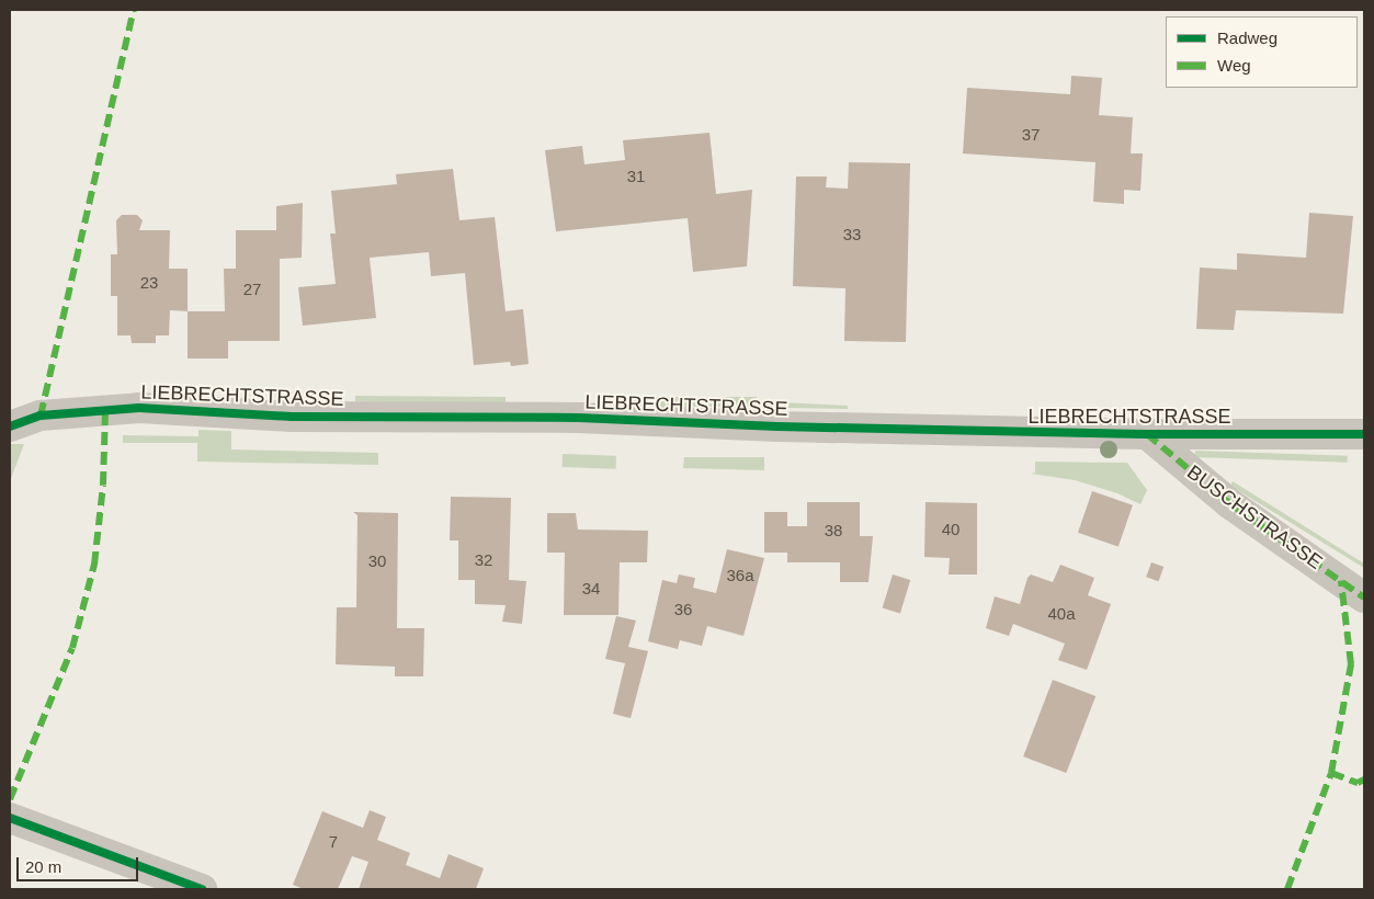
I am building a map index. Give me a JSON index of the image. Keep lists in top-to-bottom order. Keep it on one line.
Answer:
{"streets":{"street":["LIEBRECHTSTRASSE","BUSCHSTRASSE"]},"crossings":[["LIEBRECHTSTRASSE","BUSCHSTRASSE"]],"house_numbers":["37","31","33","23","27","40","38","32","30","36a","34","36","40a","7"],"legend":["Radweg","Weg"],"scale_bar":"20 m"}
